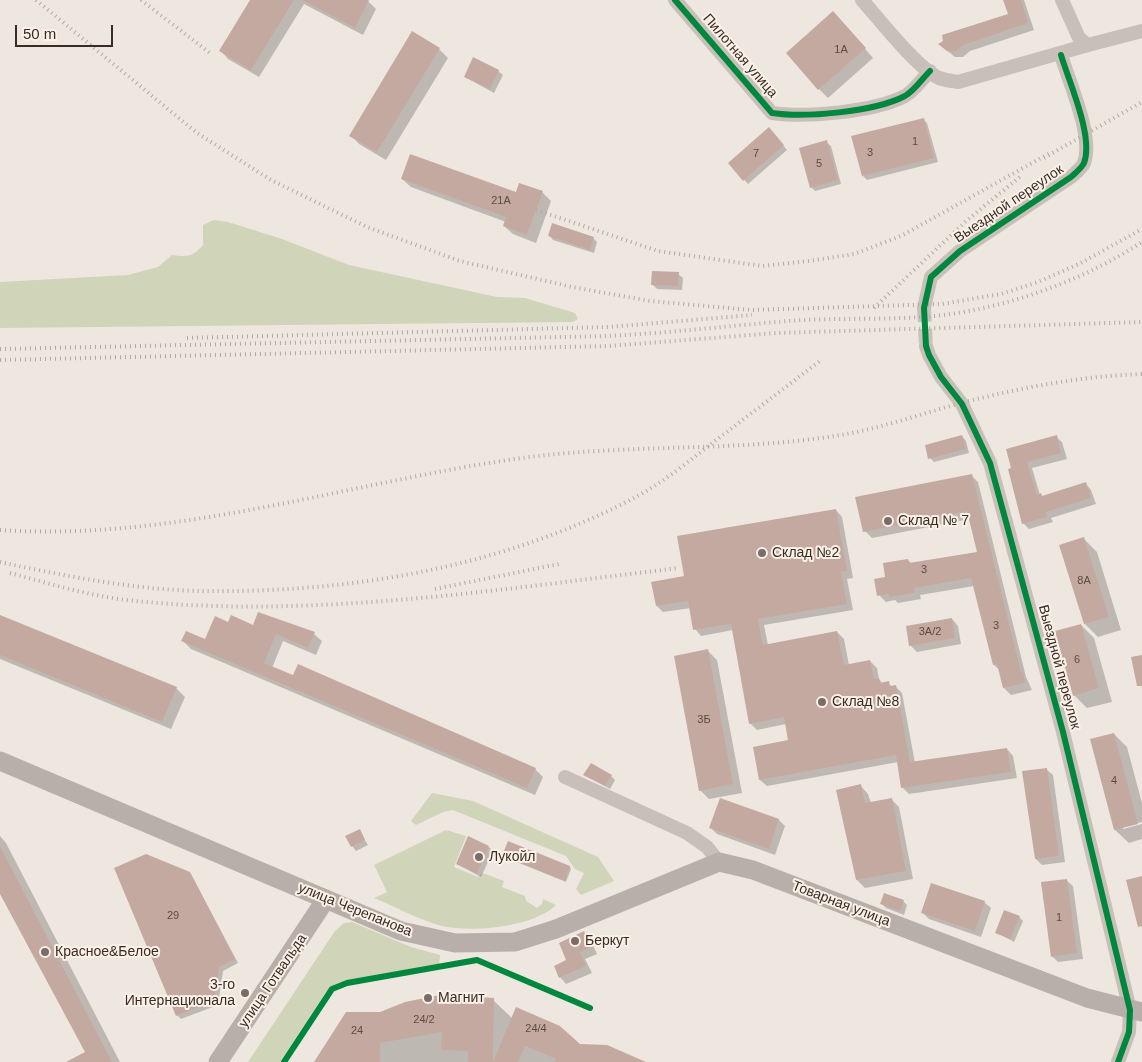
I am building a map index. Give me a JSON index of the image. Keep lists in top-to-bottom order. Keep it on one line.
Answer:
{"streets":{"main road":["Товарная улица","улица Черепанова","улица Готвальда"],"street":["Пилотная улица","Выездной переулок"]},"crossings":[["Выездной переулок","Товарная улица"],["Товарная улица","улица Черепанова"],["улица Черепанова","улица Готвальда"]],"places":["Склад № 7","Склад №2","Склад №8","Лукойл","Беркут","Красное&Белое","3-го Интернационала","Магнит"],"house_numbers":["1А","1","3","7","5","21А","3","8А","3","3А/2","6","3Б","4","29","1","24/2","24/4","24"],"scale_bar":"50 m"}
